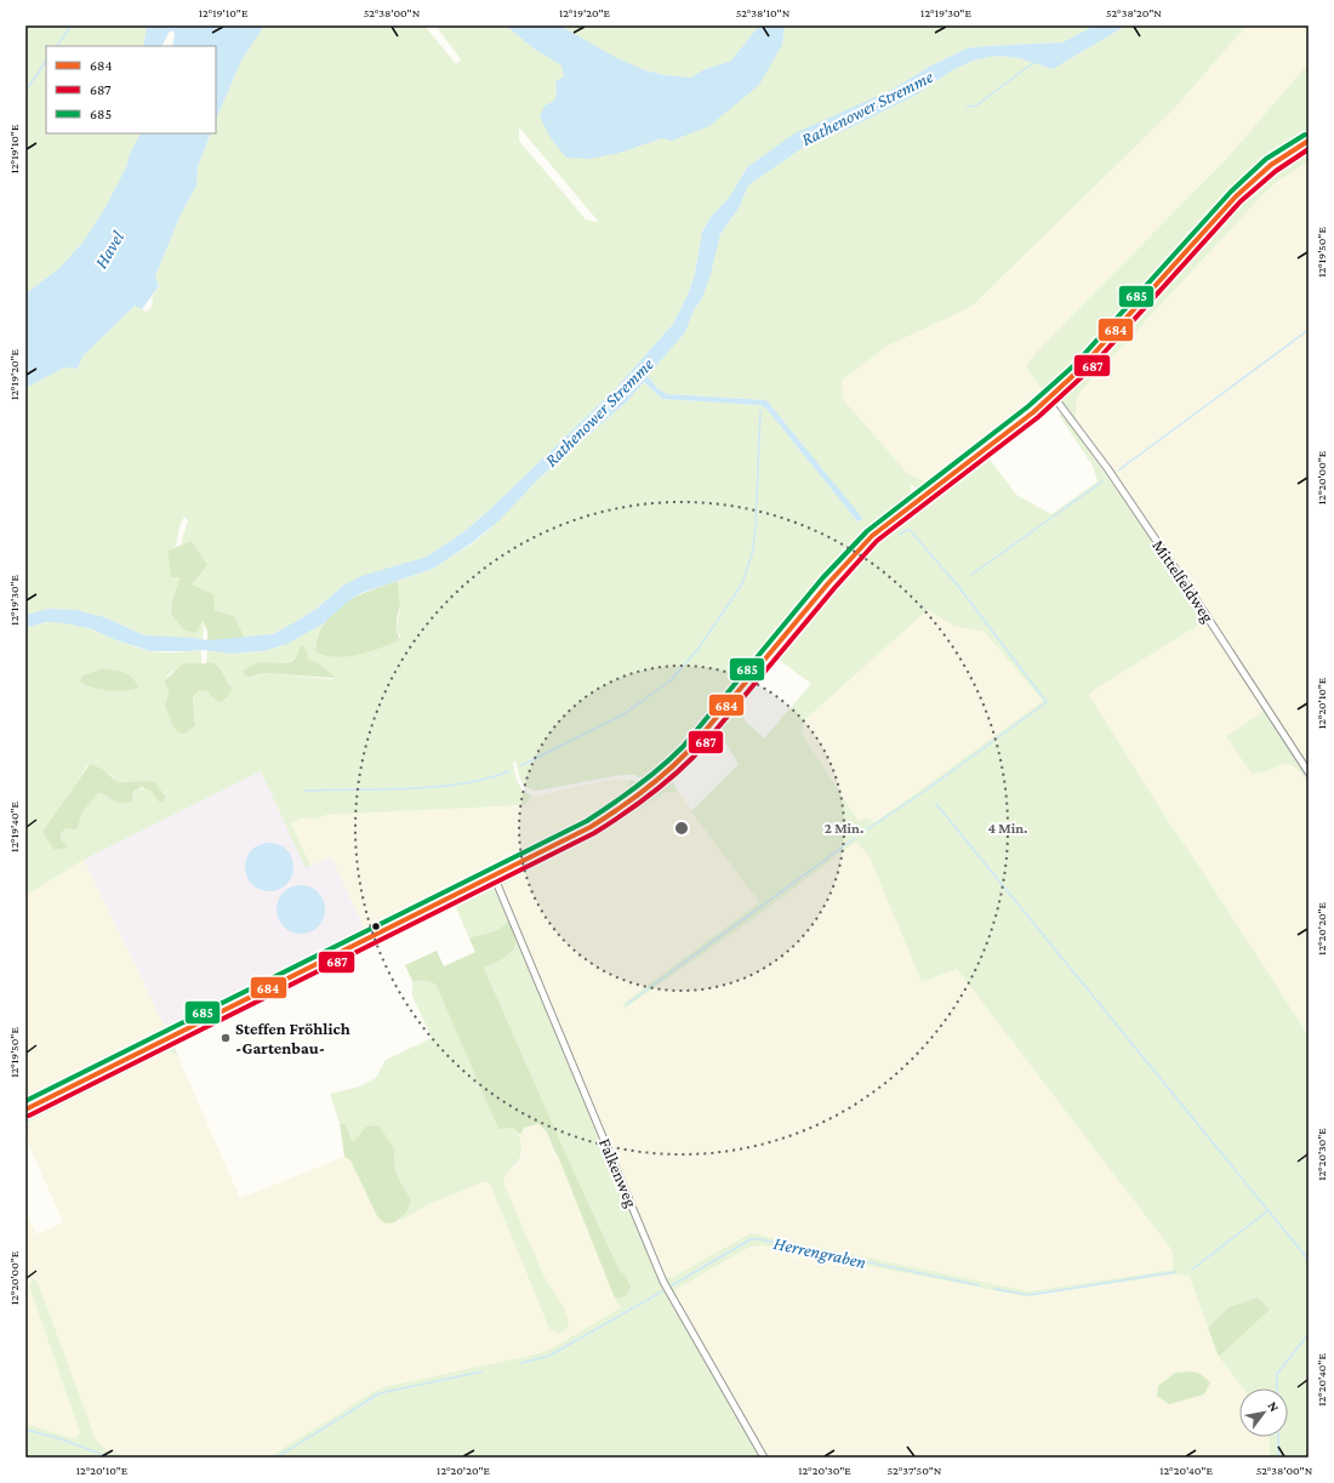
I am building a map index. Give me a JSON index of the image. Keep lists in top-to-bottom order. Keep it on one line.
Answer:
{"streets":{"street":["Mittelfeldweg","Falkenweg"]},"water":["Rathenower Stremme","Havel","Herrengraben"],"places":["Steffen Fröhlich -Gartenbau-"],"lines":["transit line 685","transit line 684","transit line 687"],"legend":["684","687","685"],"north":"top right","coordinates":["12°19'10\"E","52°38'00\"N","12°19'20\"E","52°38'10\"N","12°19'30\"E","52°38'20\"N","12°19'50\"E","12°20'00\"E","12°20'10\"E","12°19'40\"E","12°20'20\"E","12°20'30\"E","12°20'40\"E","52°37'50\"N"],"rings":["2 Min.","4 Min."]}
